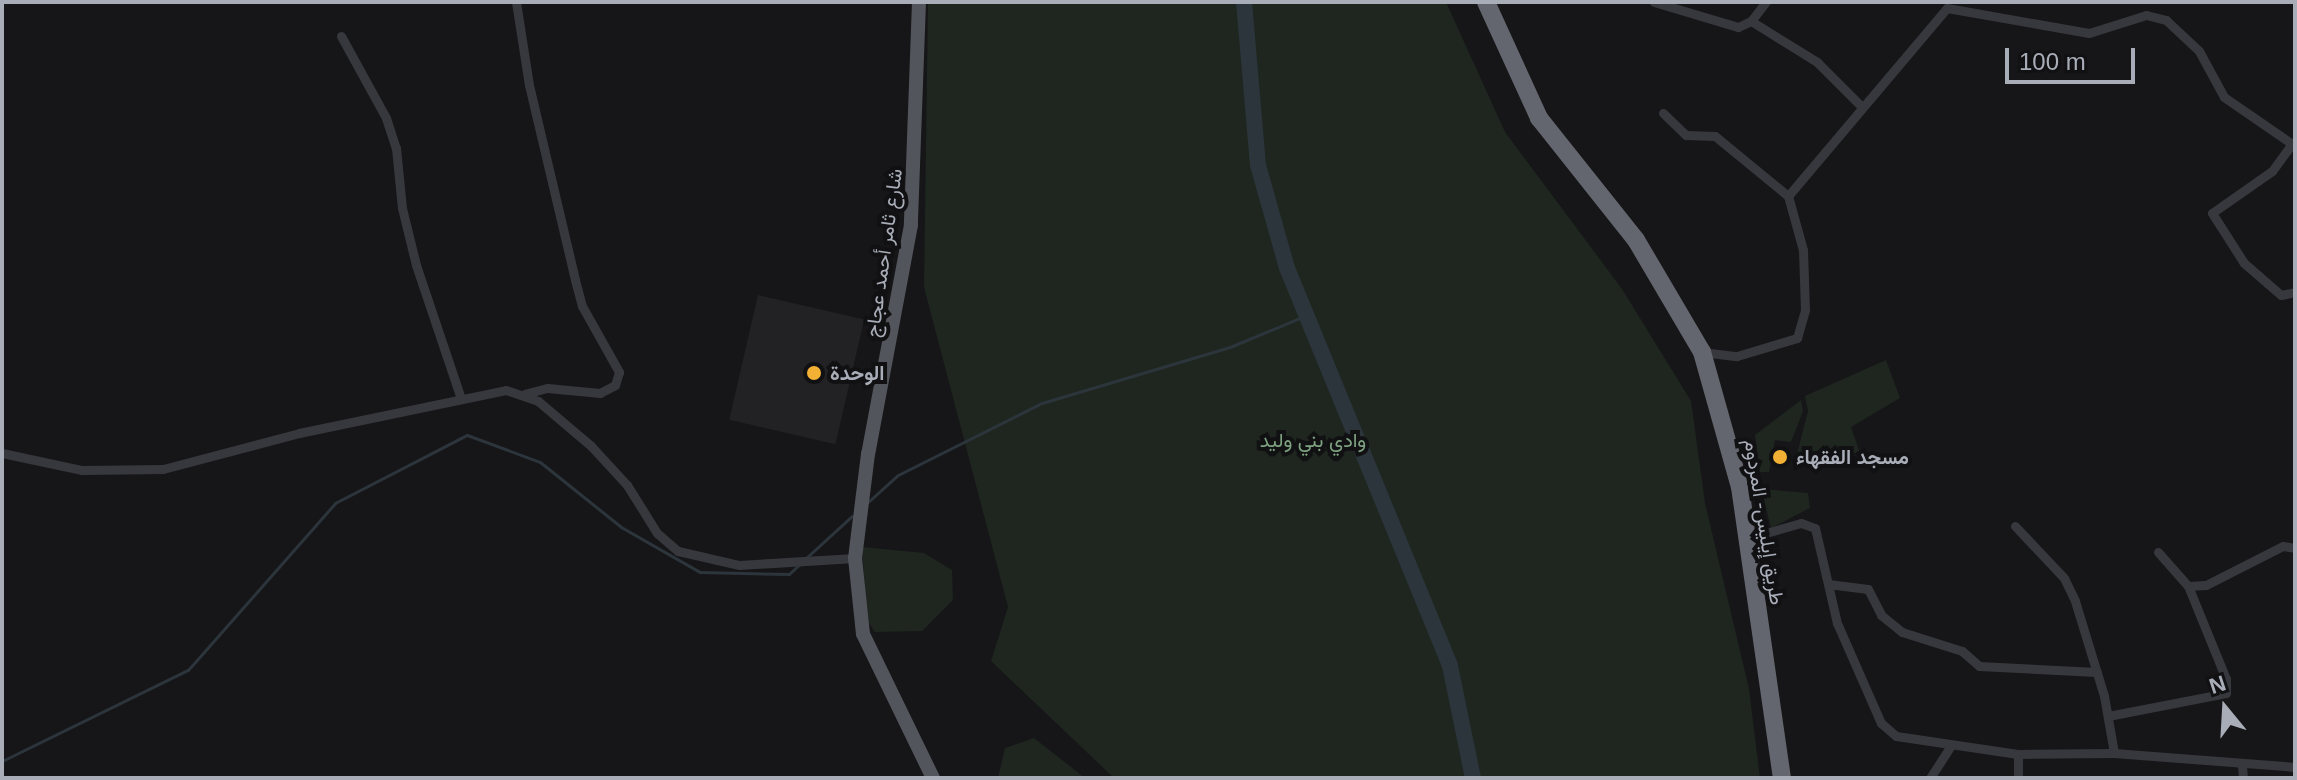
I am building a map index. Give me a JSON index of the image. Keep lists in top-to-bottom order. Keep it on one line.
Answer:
{"streets":{"highway":["طريق إيليس- المردوم"],"main road":["شارع ثامر أحمد عجاج"]},"parks":["وادي بني وليد"],"places":["الوحدة","مسجد الفقهاء"],"scale_bar":"100 m","north":"top"}
